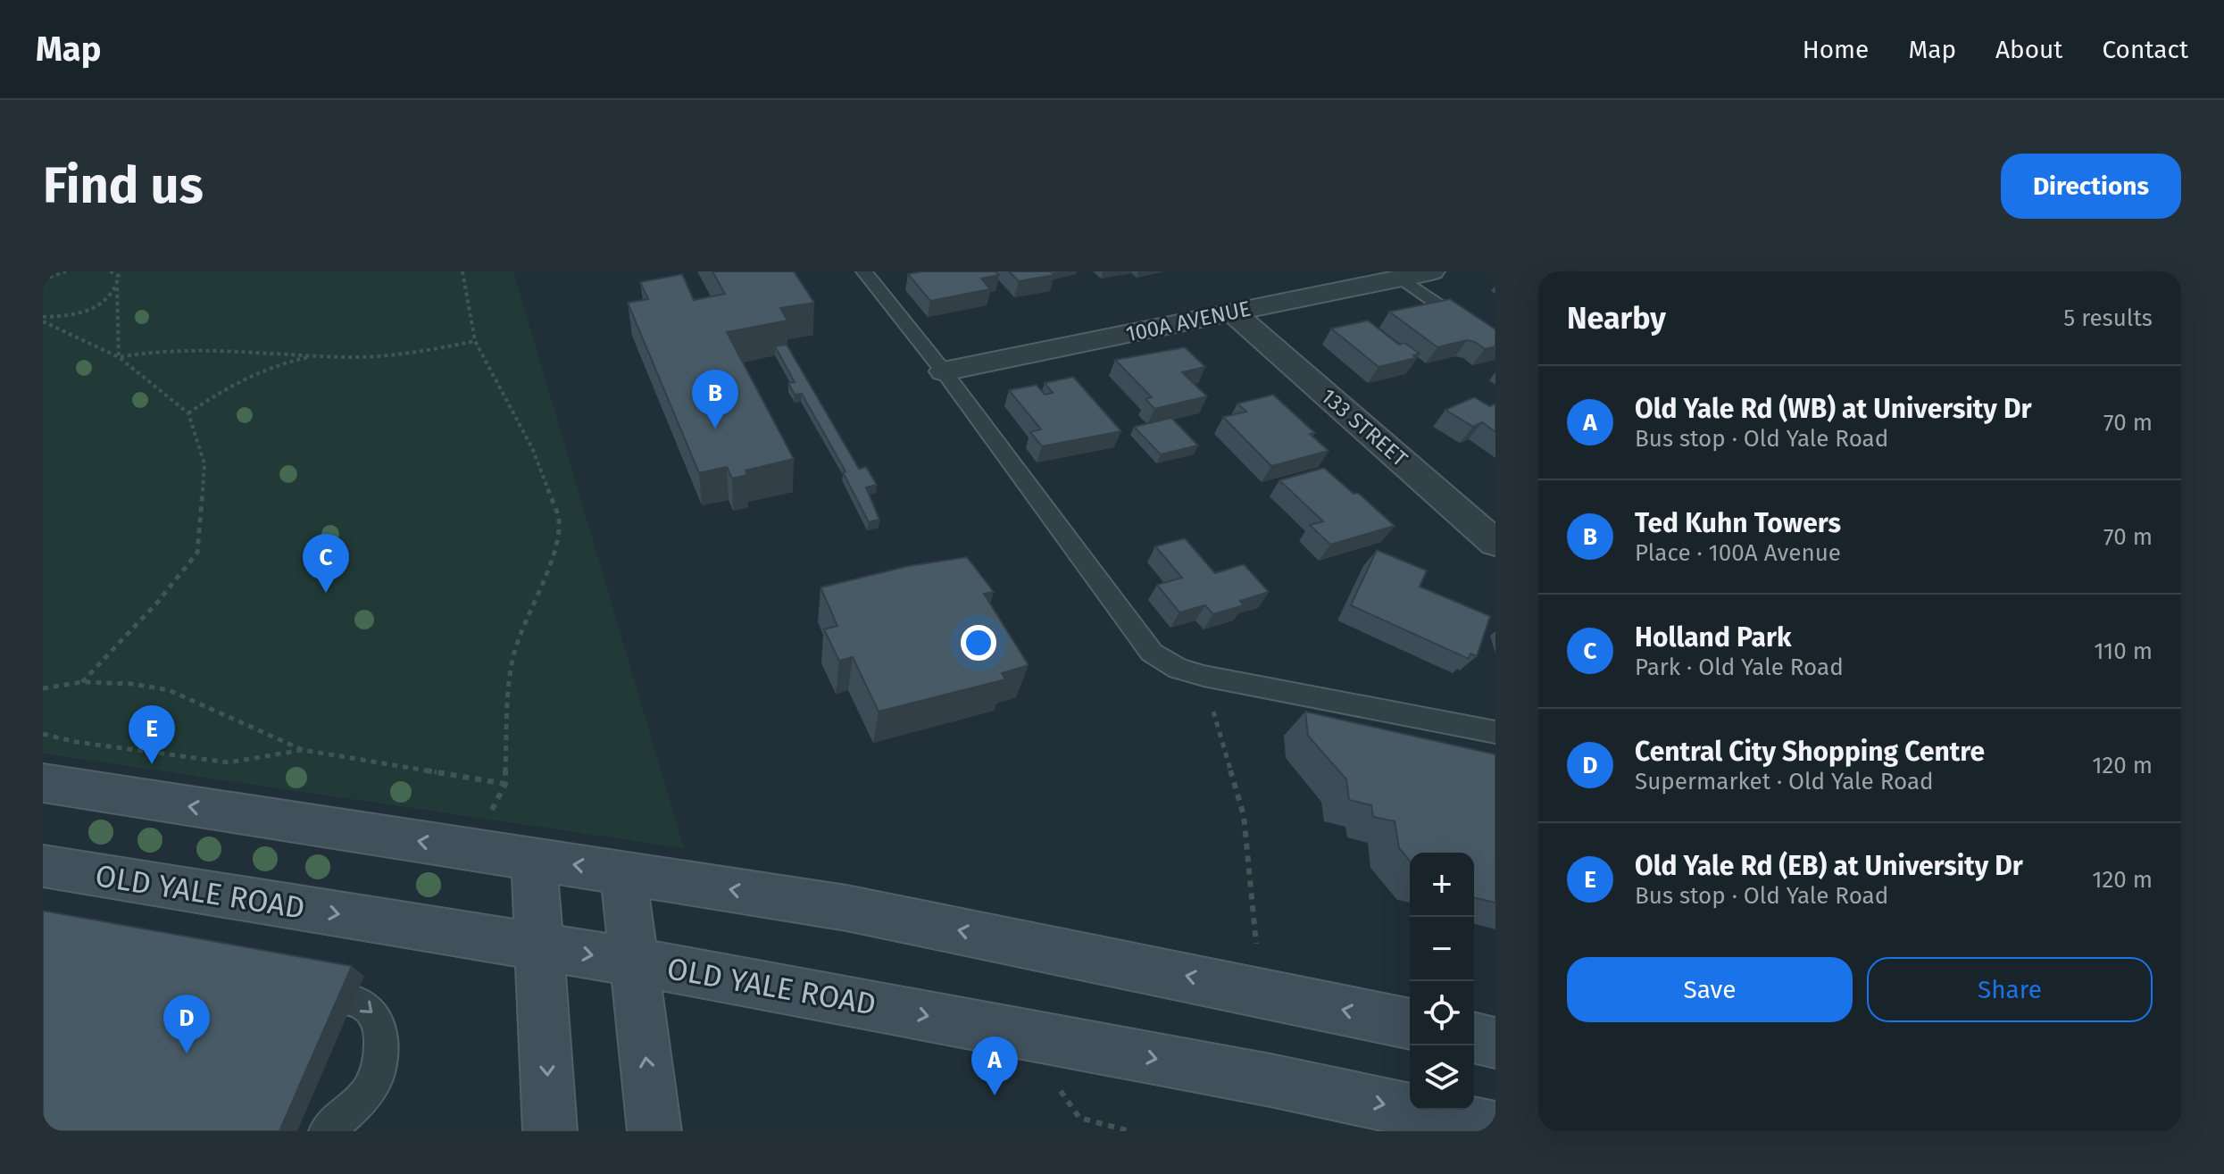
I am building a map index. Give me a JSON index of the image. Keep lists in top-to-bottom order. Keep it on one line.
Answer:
{"streets":{"main road":["OLD YALE ROAD"],"street":["100A AVENUE","133 STREET"]},"crossings":[["100A AVENUE","133 STREET"]],"page":{"header":"Map","nav":["Home","Map","About","Contact"],"buttons":["Directions",["Save","Share"]],"title":"Find us","heading":["Nearby","5 results"],"list":[{"mark":"A","name":"Old Yale Rd (WB) at University Dr","note":"Bus stop · Old Yale Road","value":"70 m"},{"mark":"B","name":"Ted Kuhn Towers","note":"Place · 100A Avenue","value":"70 m"},{"mark":"C","name":"Holland Park","note":"Park · Old Yale Road","value":"110 m"},{"mark":"D","name":"Central City Shopping Centre","note":"Supermarket · Old Yale Road","value":"120 m"},{"mark":"E","name":"Old Yale Rd (EB) at University Dr","note":"Bus stop · Old Yale Road","value":"120 m"}],"pins":["B","C","E","D","A"],"map_buttons":["+","−"]}}
